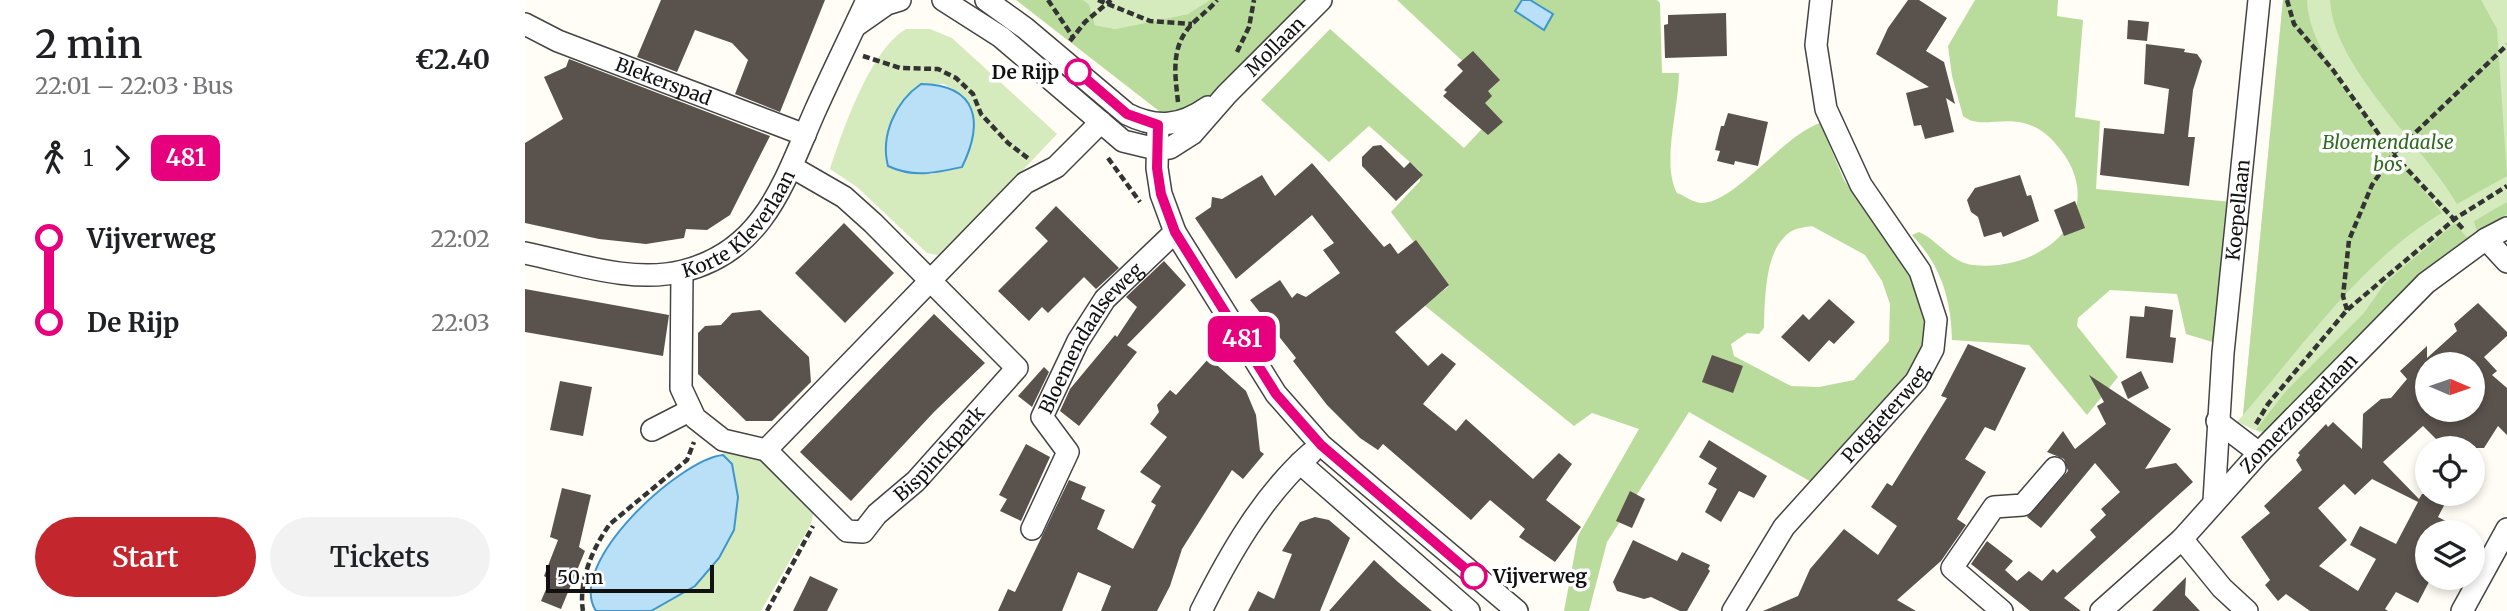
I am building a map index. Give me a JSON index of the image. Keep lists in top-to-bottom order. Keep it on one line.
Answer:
{"streets":{"street":["Mollaan","Blekerspad","Koepellaan","Korte Kleverlaan","Bloemendaalseweg","Potgieterweg","Zomerzorgerlaan","Bispinckpark"]},"crossings":[["Blekerspad","Korte Kleverlaan"],["Koepellaan","Zomerzorgerlaan"],["Korte Kleverlaan","Bispinckpark"]],"parks":["Bloemendaalse bos"],"places":["De Rijp","Vijverweg"],"lines":["bus line 481"],"scale_bar":"50 m","north":"right","page":{"heading":["2 min","22:01 – 22:03 · Bus","€2.40"],"on_map":"481","legs":["1","481"],"list":[{"name":"Vijverweg","value":"22:02"},{"name":"De Rijp","value":"22:03"}],"buttons":["Start","Tickets"],"scale":"50 m"}}
